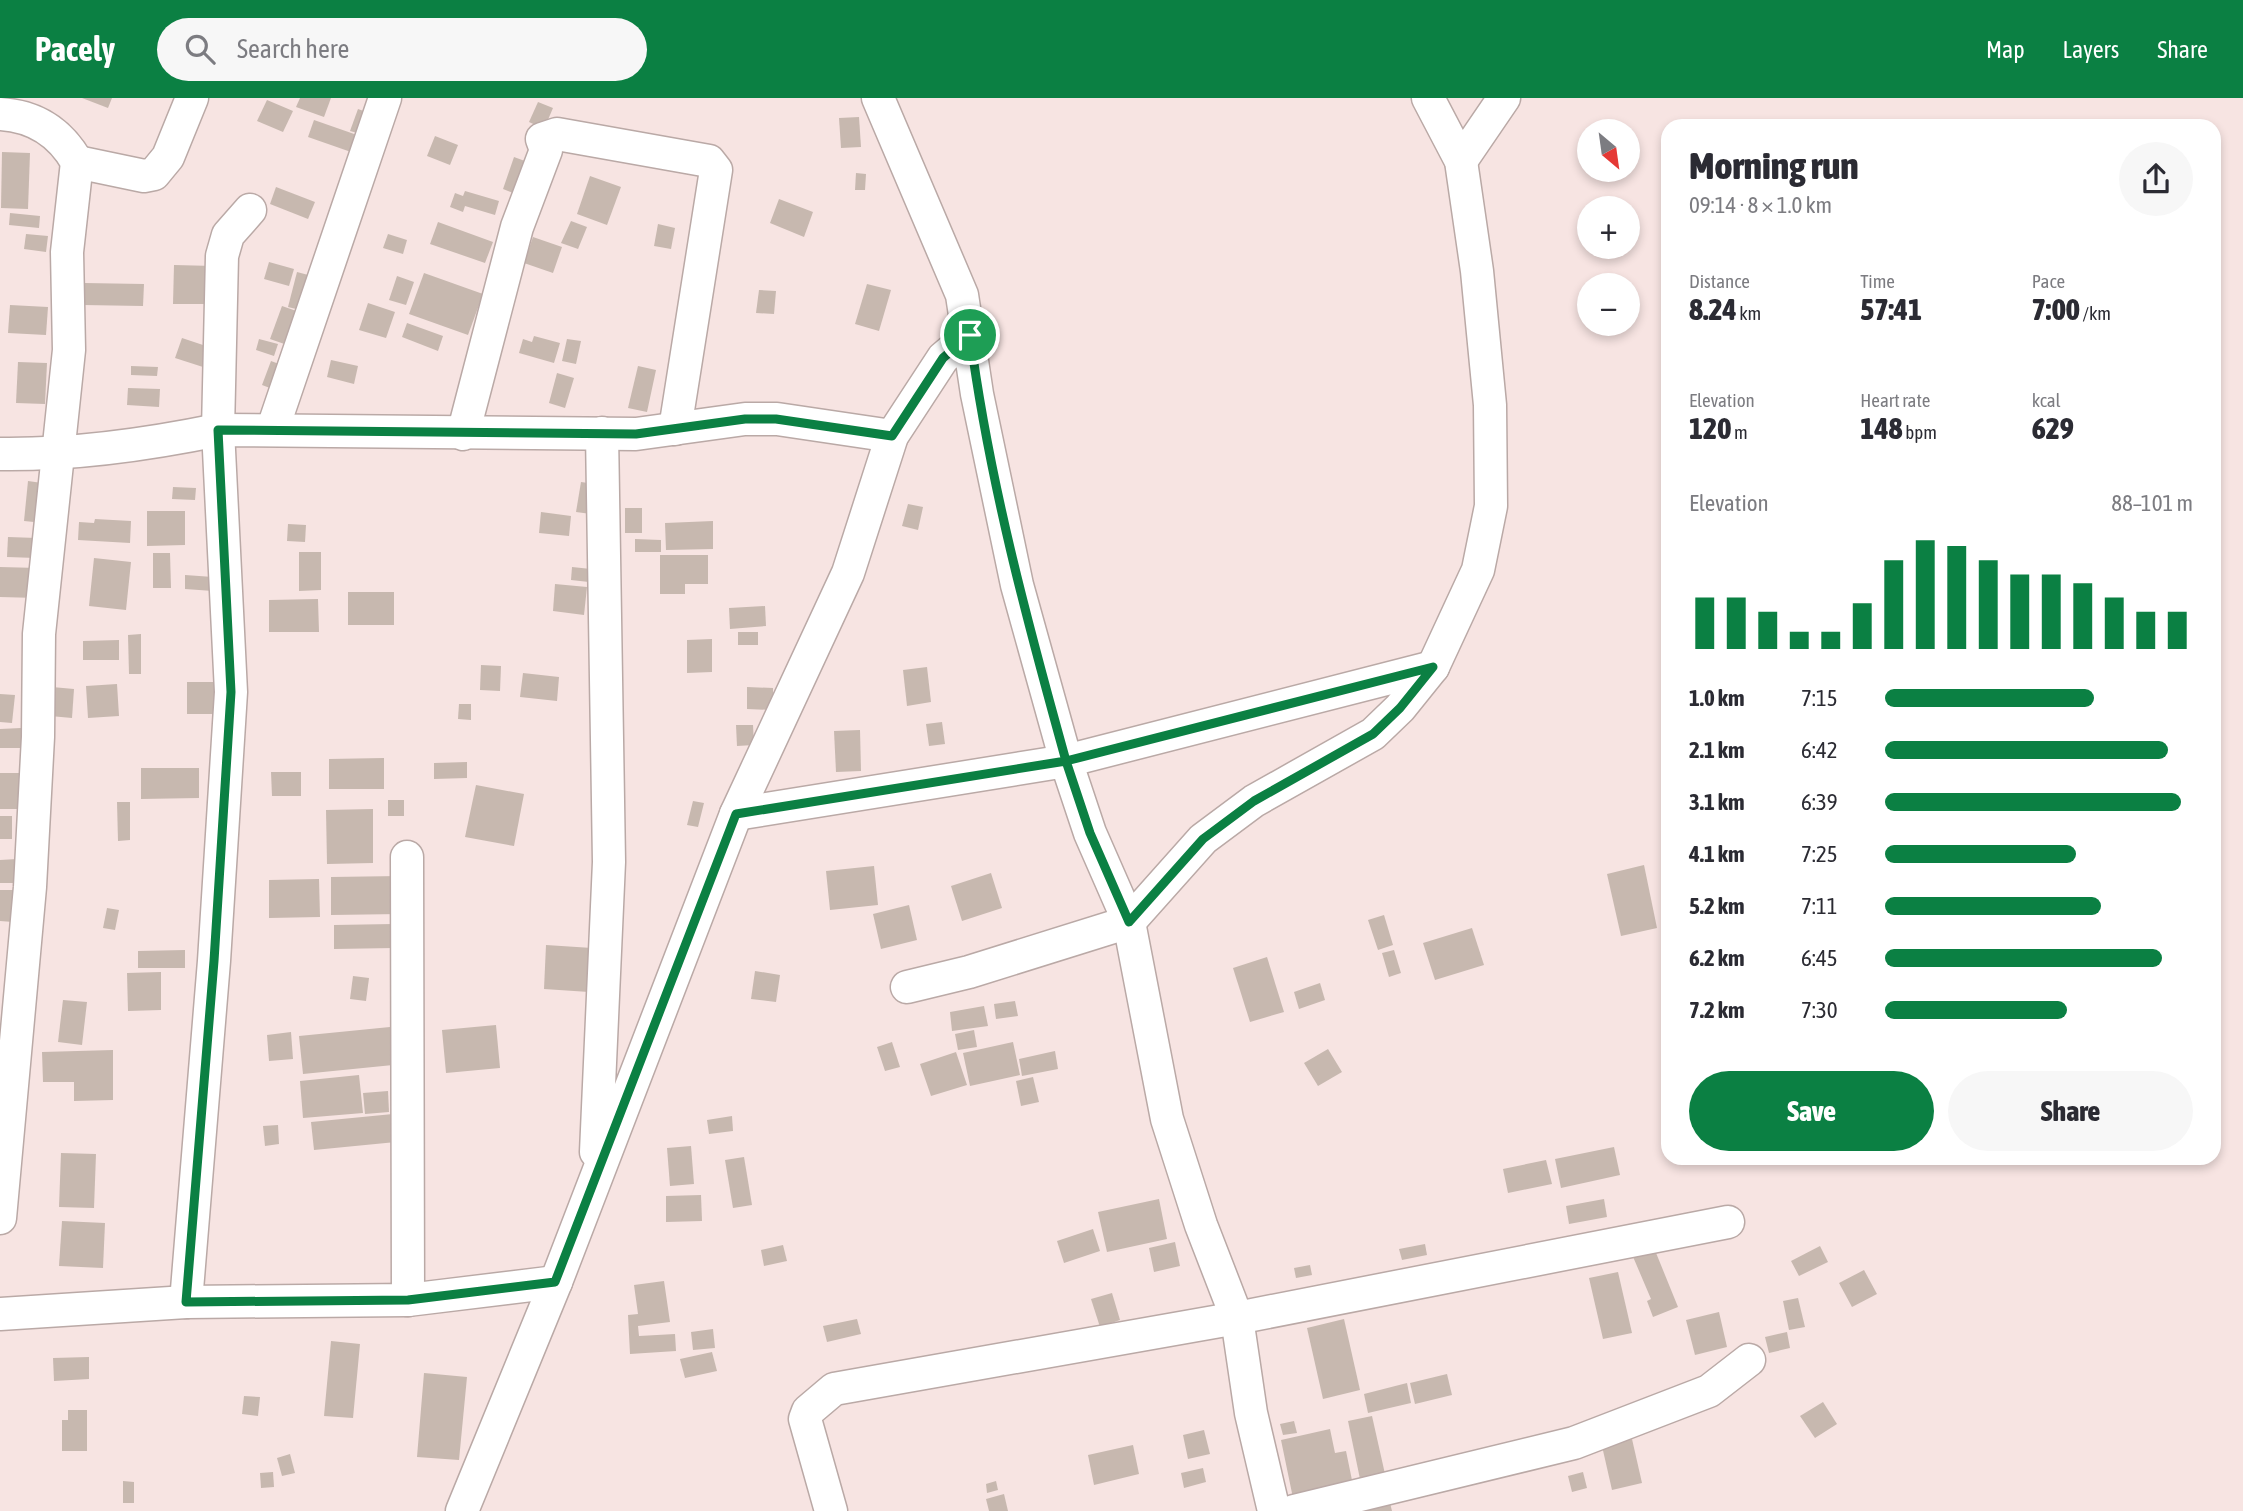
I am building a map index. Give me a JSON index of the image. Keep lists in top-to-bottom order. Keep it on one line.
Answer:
{"north":"bottom right","page":{"header":"Pacely","search":"Search here","nav":["Map","Layers","Share"],"map_buttons":["+","−"],"heading":["Morning run","09:14 · 8 × 1.0 km"],"stats":[["Distance","8.24 km"],["Time","57:41"],["Pace","7:00 /km"],["Elevation","120 m"],["Heart rate","148 bpm"],["kcal","629"]],"chart":["Elevation","88–101 m"],"list":[{"name":"1.0 km","note":"7:15"},{"name":"2.1 km","note":"6:42"},{"name":"3.1 km","note":"6:39"},{"name":"4.1 km","note":"7:25"},{"name":"5.2 km","note":"7:11"},{"name":"6.2 km","note":"6:45"},{"name":"7.2 km","note":"7:30"}],"buttons":["Save","Share"]}}
